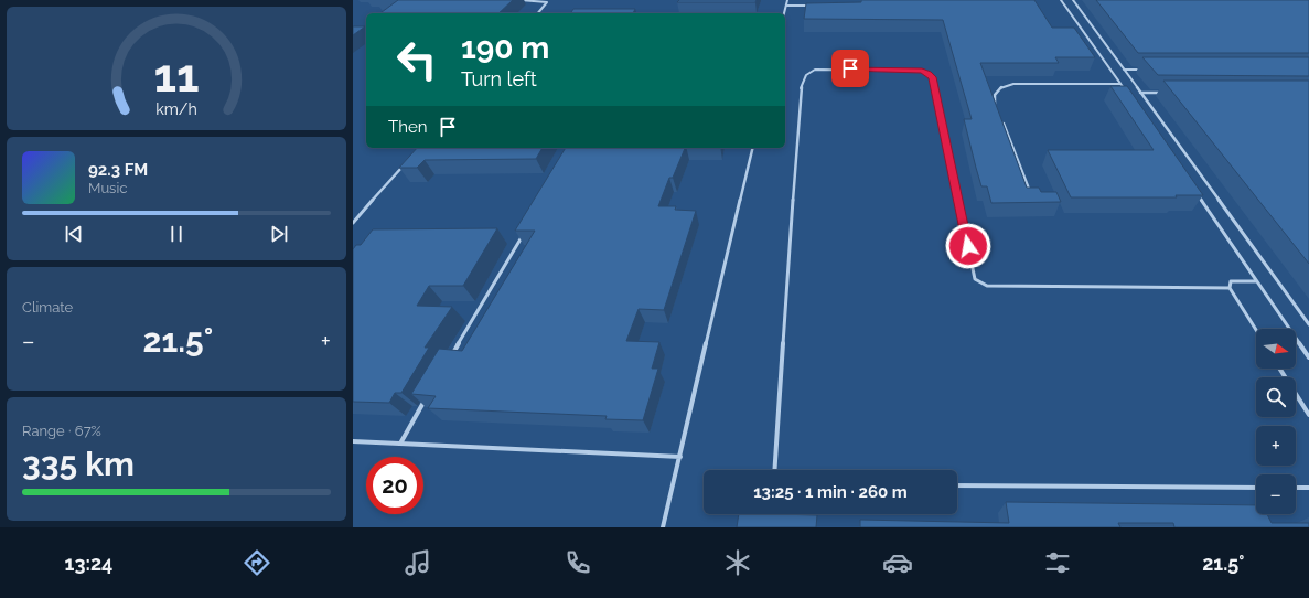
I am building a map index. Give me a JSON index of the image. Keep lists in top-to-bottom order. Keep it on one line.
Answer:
{"north":"right","page":{"turn":["190 m","Turn left"],"then":"Then","song":["92.3 FM","Music"],"tile":["Climate",["Range · 67%","335 km"]],"heat":["−","21.5°","+"],"map_buttons":["+","−"],"limit":"20","trip":"13:25 · 1 min · 260 m","tabs":["13:24","21.5°"],"gauge":["11","km/h"]}}
